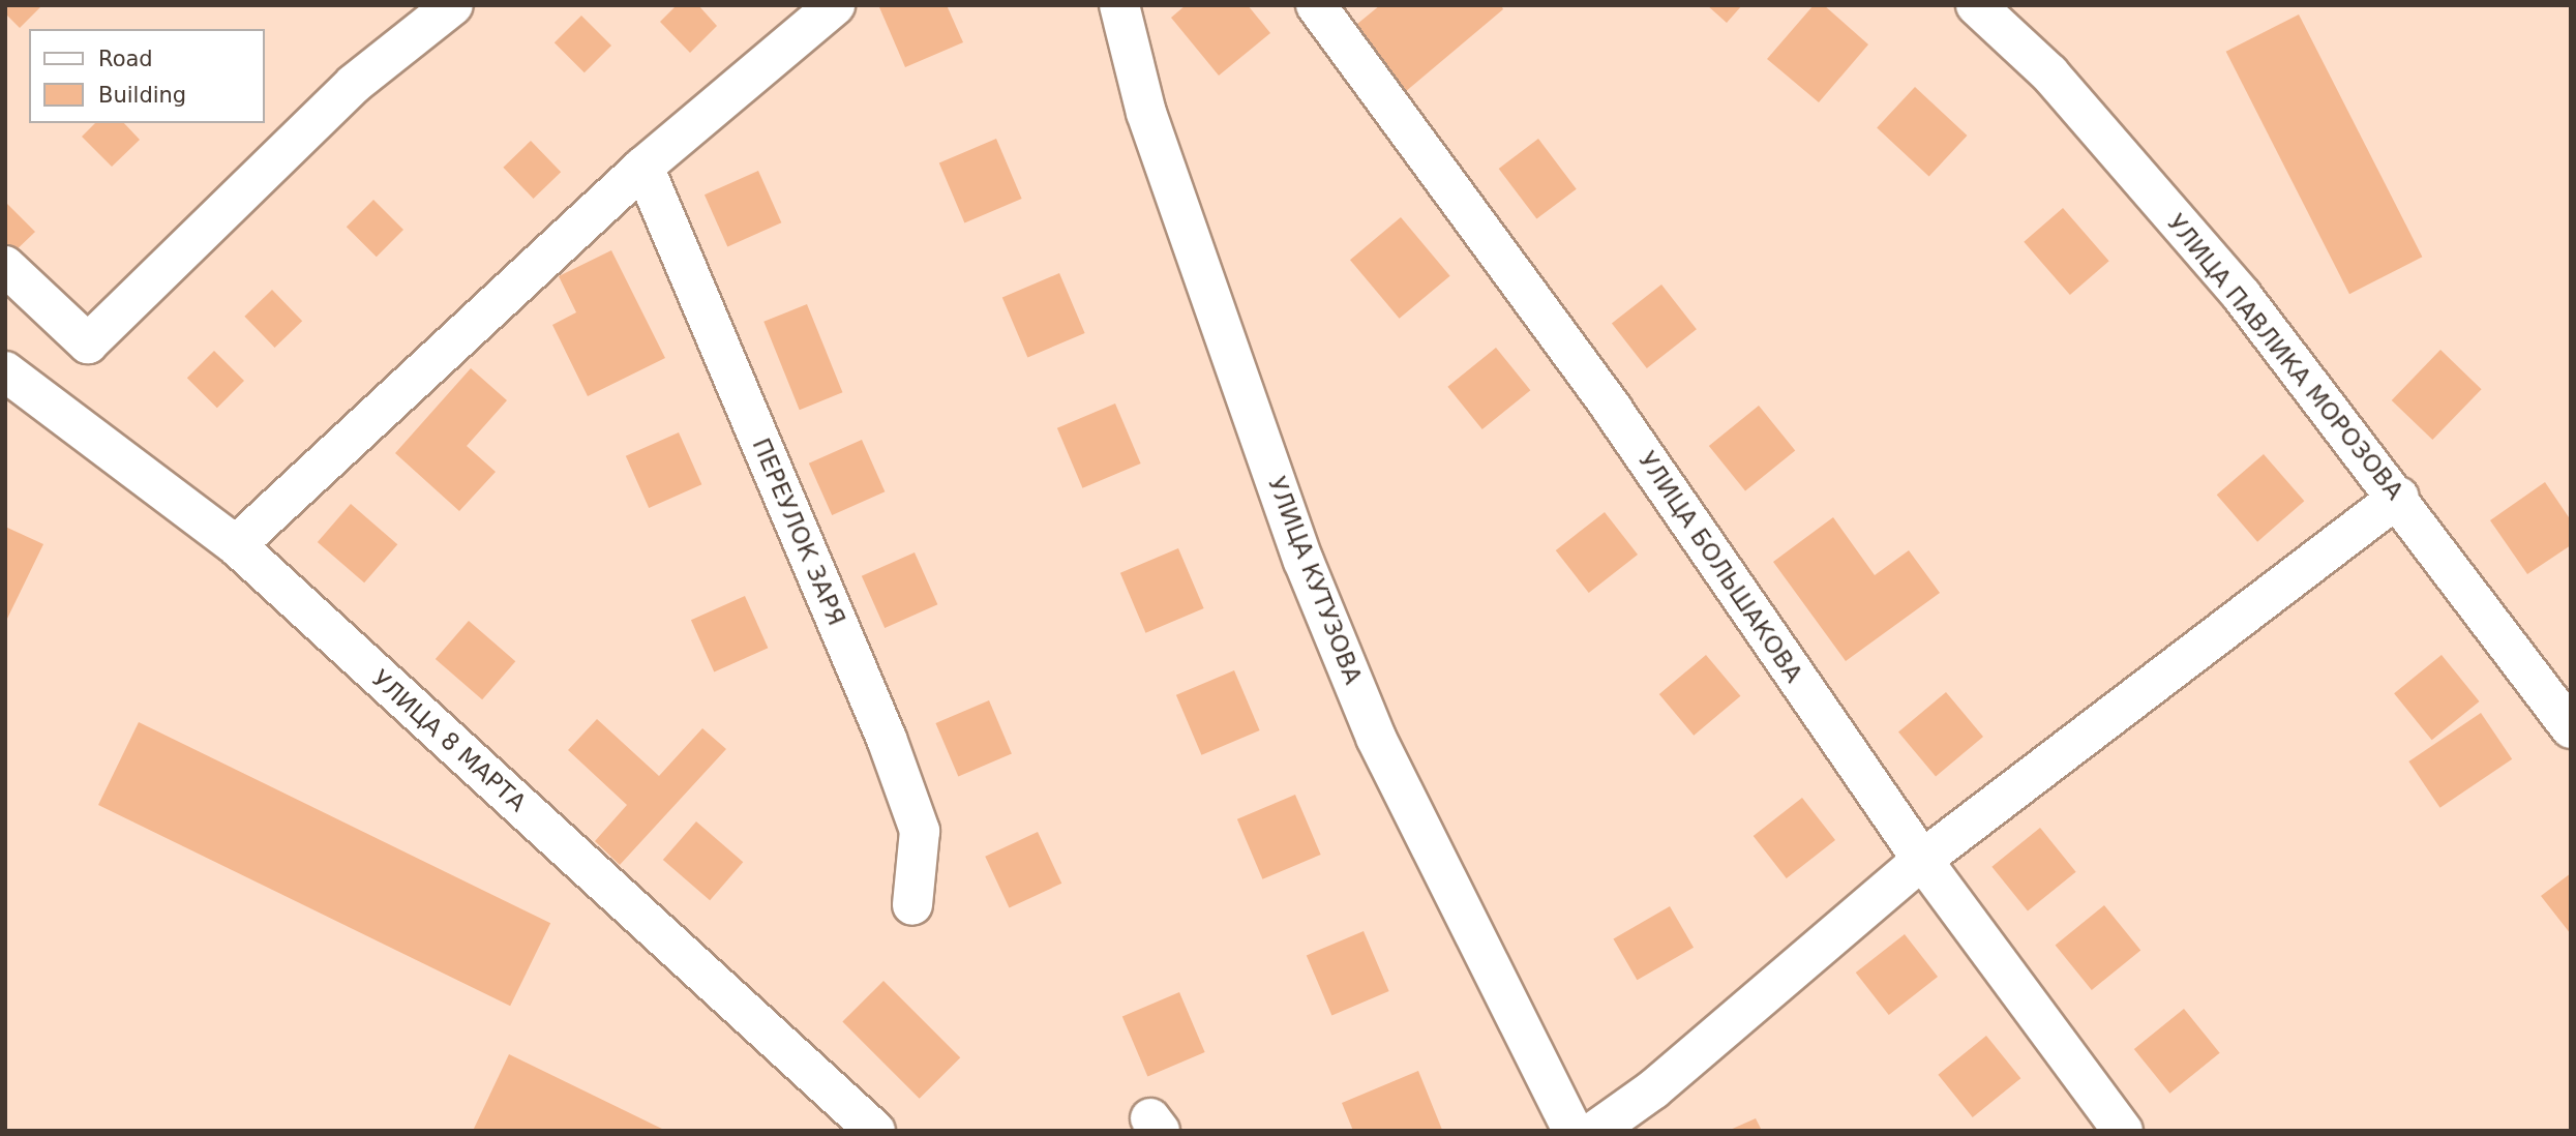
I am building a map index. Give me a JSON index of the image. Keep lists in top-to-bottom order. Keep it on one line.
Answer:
{"streets":{"street":["УЛИЦА ПАВЛИКА МОРОЗОВА","ПЕРЕУЛОК ЗАРЯ","УЛИЦА БОЛЬШАКОВА","УЛИЦА КУТУЗОВА","УЛИЦА 8 МАРТА"]},"legend":["Road","Building"]}
